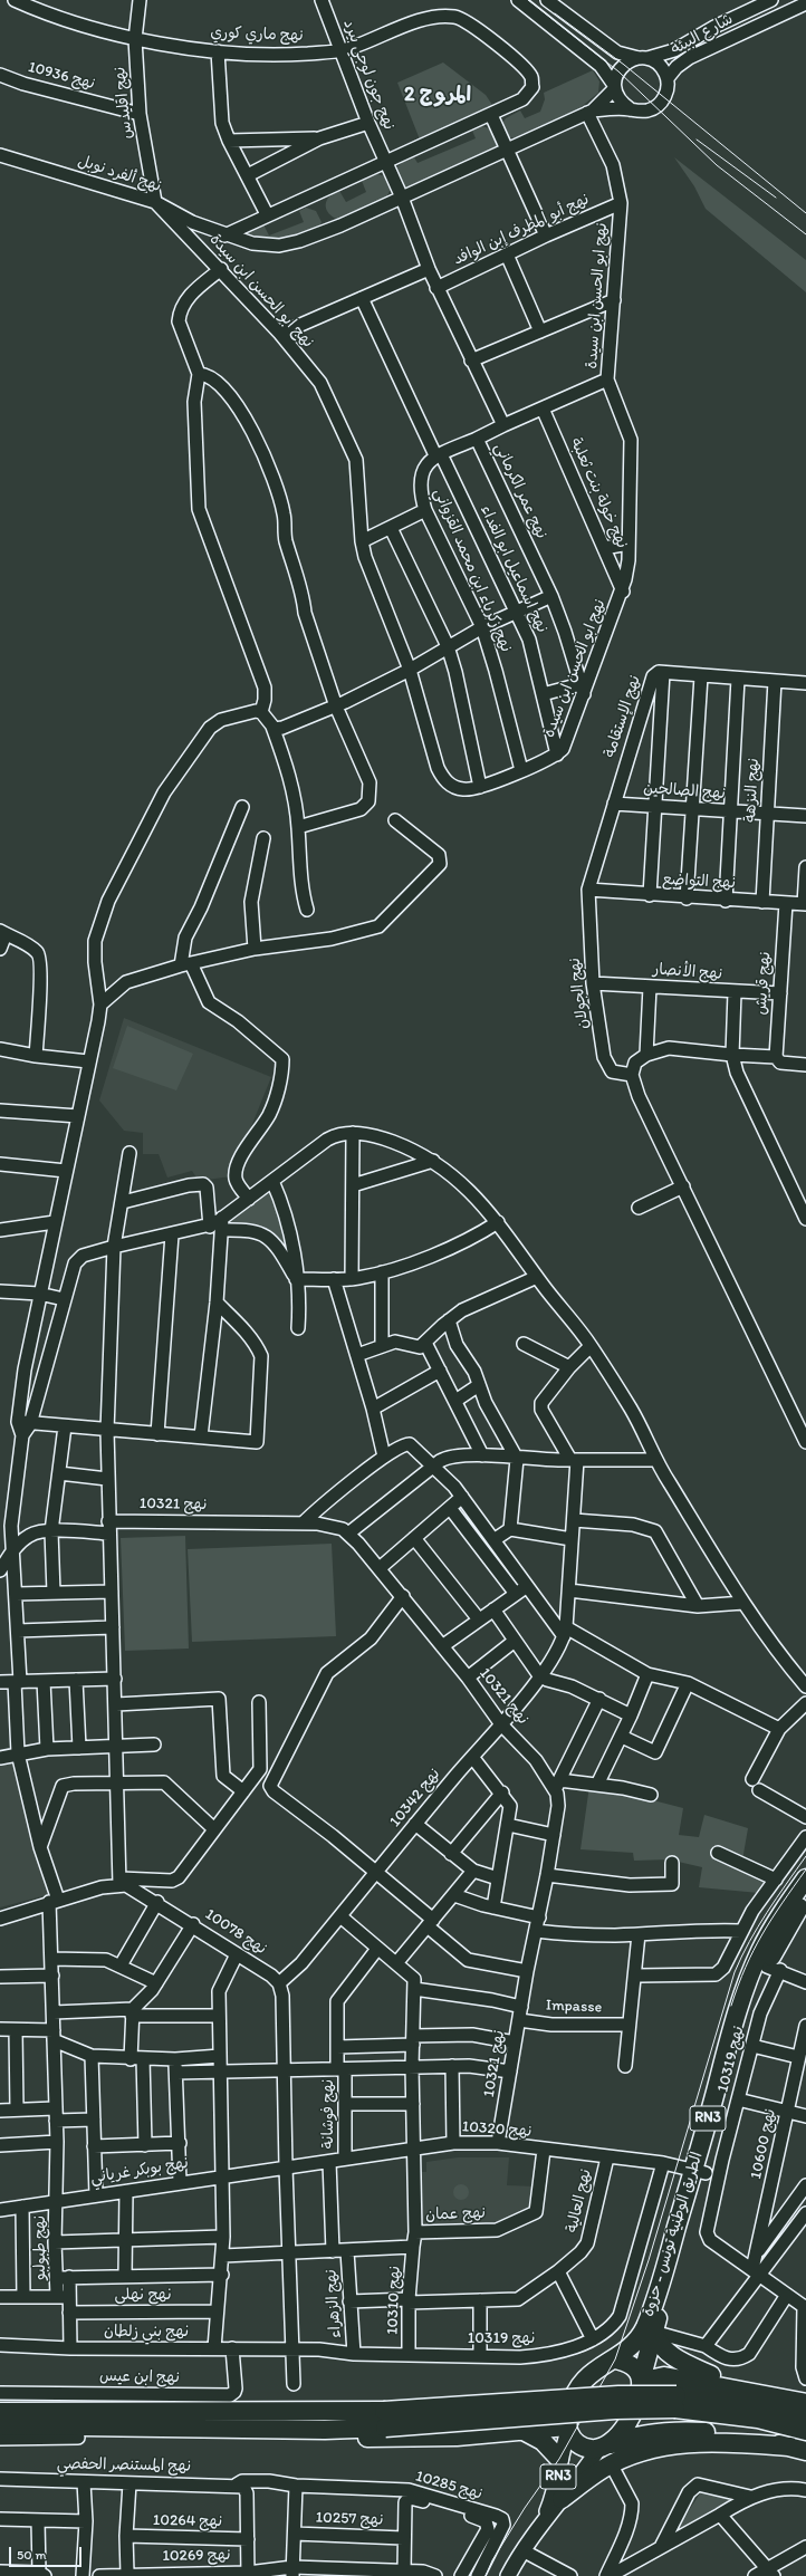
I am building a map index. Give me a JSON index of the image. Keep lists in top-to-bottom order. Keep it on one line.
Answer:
{"streets":{"highway":["RN3","الطريق الوطنية تونس - حزوة"],"street":["نهج ماري كوري","شارع البيئة","نهج جون لوجي بيرد","نهج 10936","نهج اقليدس","نهج ألفرد نوبل","نهج أبو المطرف إبن الوافد","نهج ابو الحسن ابن سيدة","نهج عمر الكرماني","نهج خولة بنت ثعلبة","نهج اسماعيل ابو الفداء","نهج زكرياء ابن محمد القزواني","نهج الإستقامة","نهج النزهة","نهج الصالحين","نهج التواضع","نهج الأنصار","نهج قريش","نهج الجولان","نهج 10321","نهج 10342","نهج 10078","Impasse","نهج 10319","نهج فوشانة","نهج 10320","نهج 10600","نهج بوبكر غرياني","نهج العالية","نهج عمان","نهج طبولبو","نهج نهلى","نهج 10310","نهج الزهراء","نهج بني زلطان","نهج ابن عيس","نهج المستنصر الحفصي","نهج 10285","نهج 10257","نهج 10264","نهج 10269"]},"crossings":[["نهج ماري كوري","نهج جون لوجي بيرد"],["نهج ماري كوري","نهج اقليدس"],["شارع البيئة","نهج ألفرد نوبل"],["نهج 10936","نهج اقليدس"],["نهج اقليدس","نهج ألفرد نوبل"],["نهج اقليدس","نهج ابو الحسن ابن سيدة"],["نهج ألفرد نوبل","نهج ابو الحسن ابن سيدة"],["نهج ألفرد نوبل","نهج عمر الكرماني"],["نهج أبو المطرف إبن الوافد","نهج ابو الحسن ابن سيدة"],["نهج أبو المطرف إبن الوافد","نهج عمر الكرماني"],["نهج ابو الحسن ابن سيدة","نهج عمر الكرماني"],["نهج ابو الحسن ابن سيدة","نهج خولة بنت ثعلبة"],["نهج ابو الحسن ابن سيدة","نهج اسماعيل ابو الفداء"],["نهج ابو الحسن ابن سيدة","نهج زكرياء ابن محمد القزواني"],["نهج اسماعيل ابو الفداء","نهج زكرياء ابن محمد القزواني"],["نهج الإستقامة","نهج النزهة"],["نهج الإستقامة","نهج الصالحين"],["نهج الإستقامة","نهج التواضع"],["نهج الإستقامة","نهج الجولان"],["نهج النزهة","نهج الصالحين"],["نهج النزهة","نهج التواضع"],["نهج التواضع","نهج قريش"],["نهج التواضع","نهج الجولان"],["نهج الأنصار","نهج قريش"],["نهج الأنصار","نهج الجولان"],["نهج 10321","نهج 10342"],["نهج 10321","Impasse"],["نهج 10321","نهج 10320"],["نهج 10321","نهج طبولبو"],["نهج 10342","نهج 10078"],["نهج 10319","نهج 10320"],["نهج 10319","نهج 10600"],["نهج 10319","الطريق الوطنية تونس - حزوة"],["نهج 10319","نهج 10310"],["نهج 10319","نهج الزهراء"],["نهج 10319","نهج بني زلطان"],["نهج فوشانة","نهج 10320"],["RN3","الطريق الوطنية تونس - حزوة"],["نهج 10320","نهج بوبكر غرياني"],["نهج 10320","نهج العالية"],["نهج 10320","نهج عمان"],["نهج 10320","الطريق الوطنية تونس - حزوة"],["نهج 10320","نهج 10310"],["نهج بوبكر غرياني","نهج طبولبو"],["نهج العالية","نهج 10310"],["نهج العالية","نهج الزهراء"],["نهج عمان","نهج 10310"],["نهج طبولبو","نهج نهلى"],["نهج طبولبو","نهج بني زلطان"],["نهج بني زلطان","نهج ابن عيس"],["نهج المستنصر الحفصي","نهج 10285"]],"districts":["المروج 2"],"scale_bar":"50 m"}
